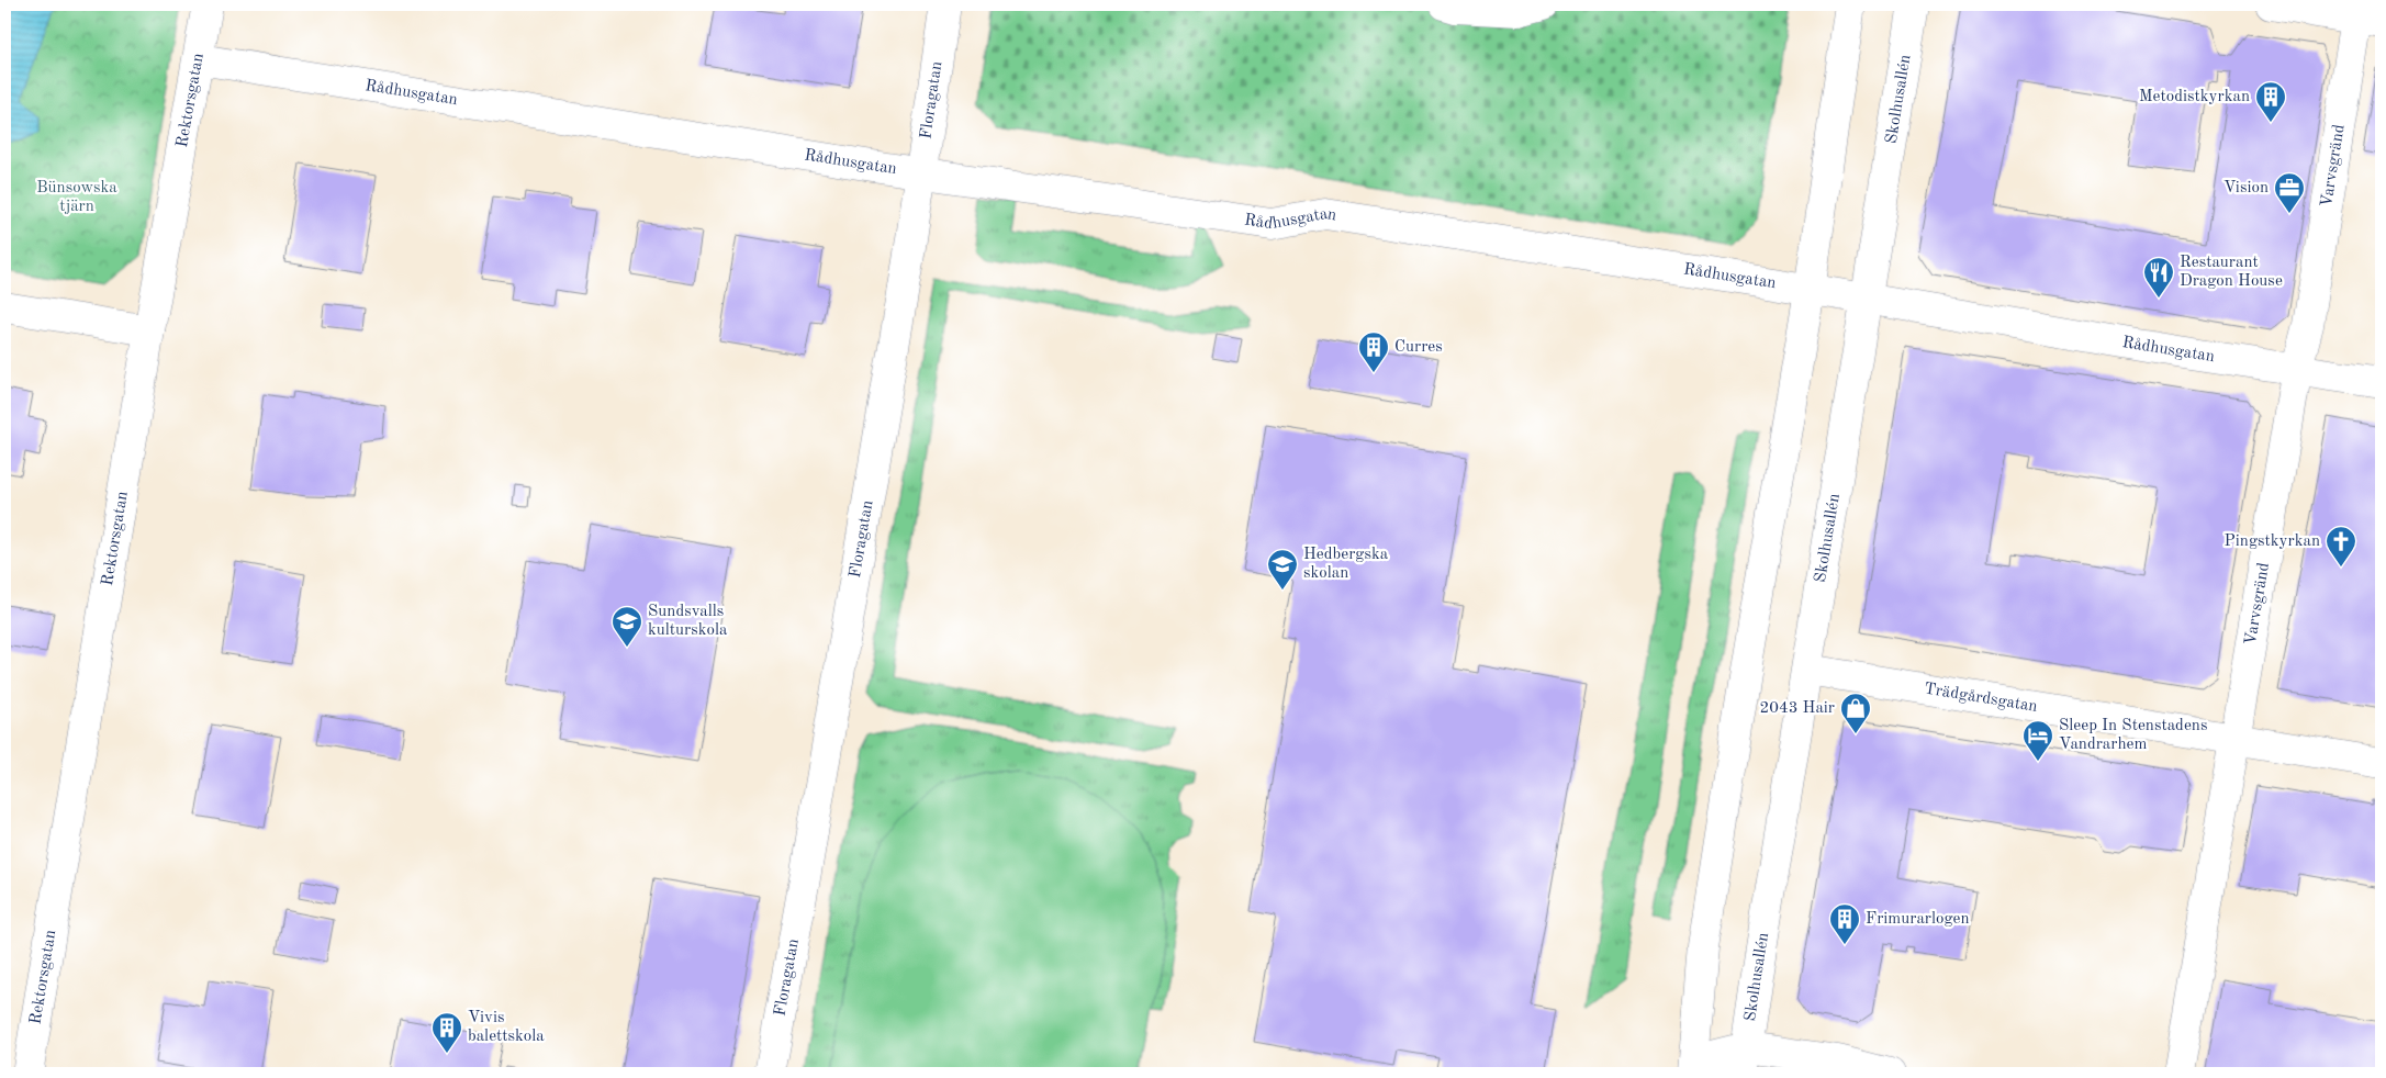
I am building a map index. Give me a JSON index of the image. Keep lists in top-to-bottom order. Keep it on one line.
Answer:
{"streets":{"street":["Rådhusgatan","Skolhusallén","Rektorsgatan","Floragatan","Varvsgränd","Trädgårdsgatan"]},"crossings":[["Rådhusgatan","Skolhusallén"],["Rådhusgatan","Rektorsgatan"],["Rådhusgatan","Floragatan"],["Rådhusgatan","Varvsgränd"],["Skolhusallén","Trädgårdsgatan"],["Varvsgränd","Trädgårdsgatan"]],"parks":["Bünsowska tjärn"],"places":{"building":["Metodistkyrkan","Curres","Frimurarlogen","Vivis balettskola"],"office":["Vision"],"restaurant":["Restaurant Dragon House"],"church":["Pingstkyrkan"],"school or university":["Hedbergska skolan","Sundsvalls kulturskola"],"shop":["2043 Hair"],"hotel":["Sleep In Stenstadens Vandrarhem"]}}
